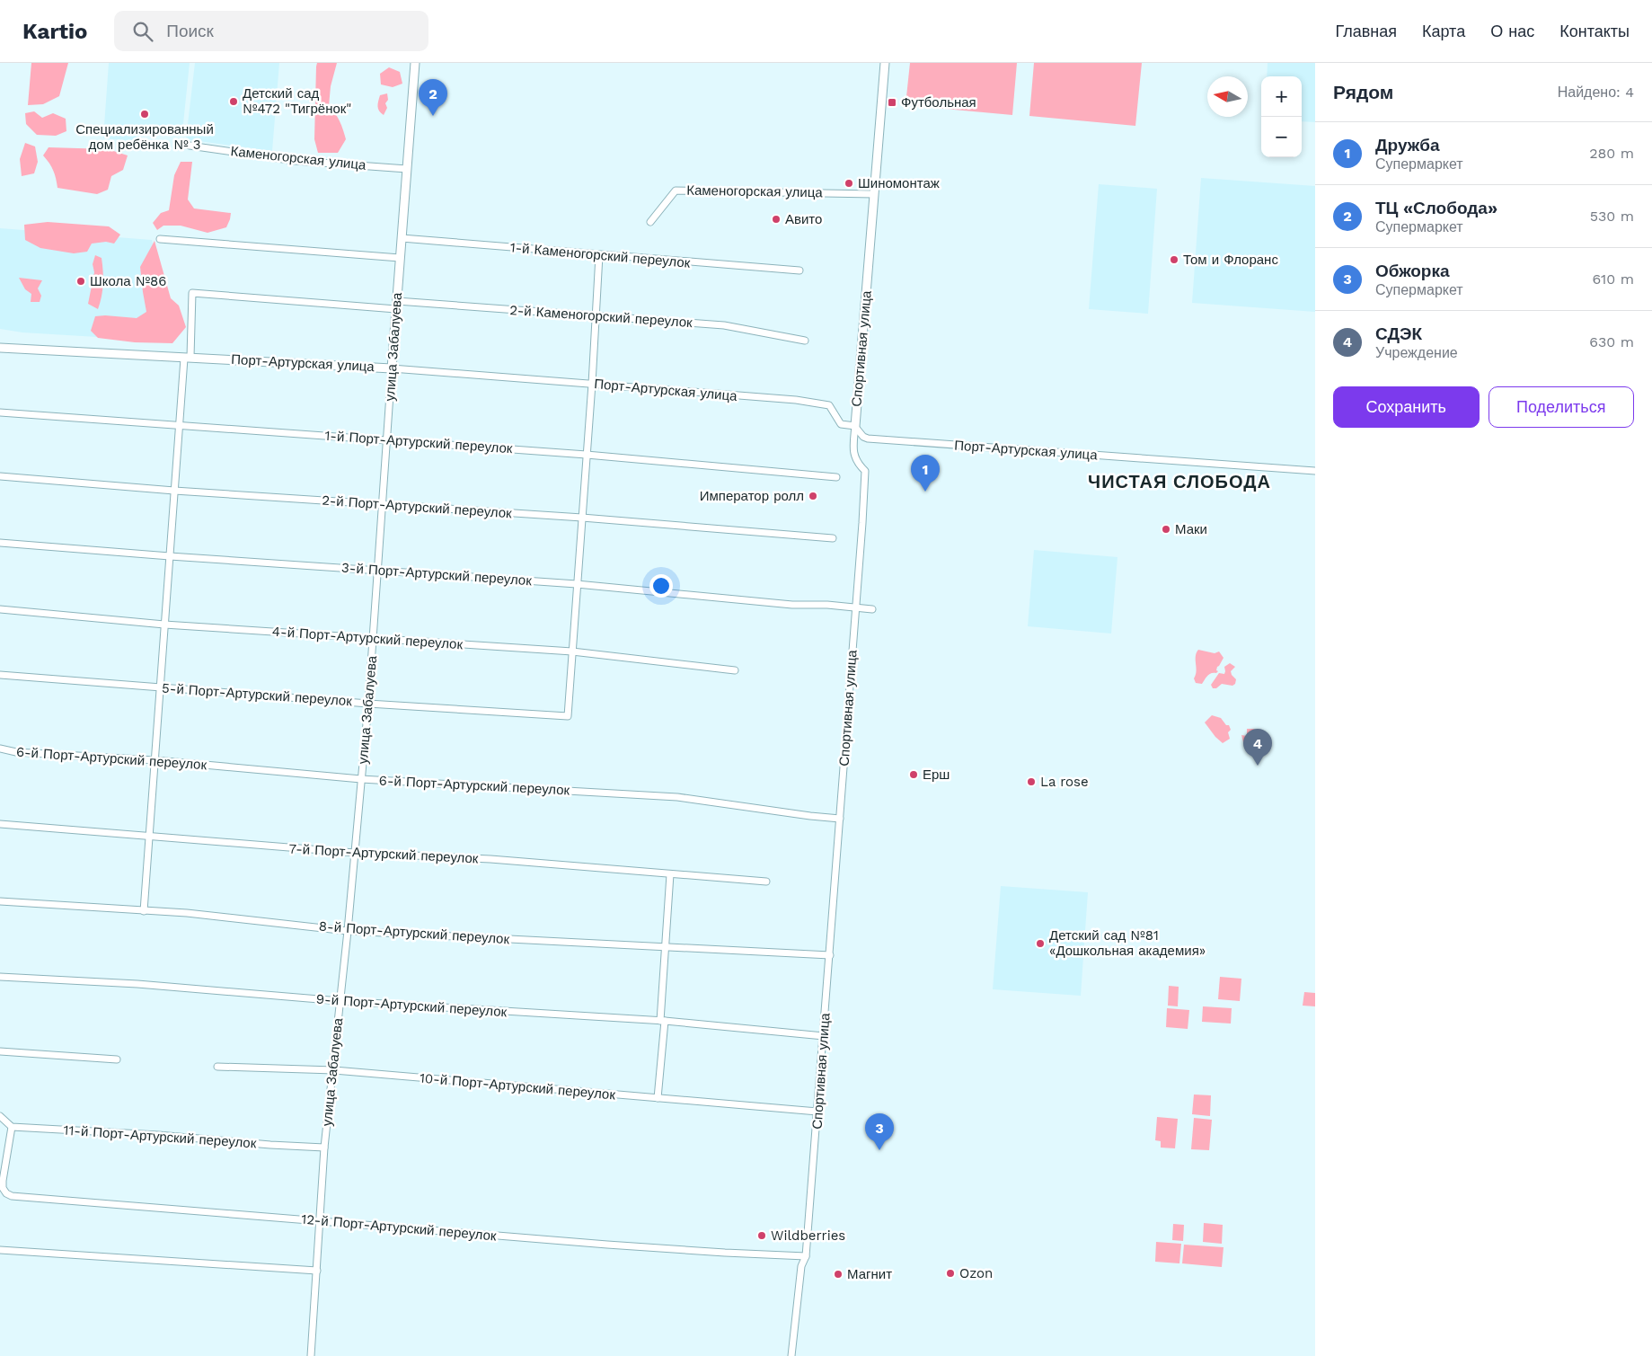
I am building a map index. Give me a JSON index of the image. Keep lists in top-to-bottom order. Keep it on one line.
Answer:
{"streets":{"street":["Каменогорская улица","1-й Каменогорский переулок","2-й Каменогорский переулок","улица Забалуева","Спортивная улица","Порт-Артурская улица","1-й Порт-Артурский переулок","2-й Порт-Артурский переулок","3-й Порт-Артурский переулок","4-й Порт-Артурский переулок","5-й Порт-Артурский переулок","6-й Порт-Артурский переулок","7-й Порт-Артурский переулок","8-й Порт-Артурский переулок","9-й Порт-Артурский переулок","10-й Порт-Артурский переулок","11-й Порт-Артурский переулок","12-й Порт-Артурский переулок"]},"crossings":[["Каменогорская улица","улица Забалуева"],["Каменогорская улица","Спортивная улица"],["1-й Каменогорский переулок","улица Забалуева"],["2-й Каменогорский переулок","улица Забалуева"],["2-й Каменогорский переулок","Порт-Артурская улица"],["улица Забалуева","Порт-Артурская улица"],["улица Забалуева","1-й Порт-Артурский переулок"],["улица Забалуева","2-й Порт-Артурский переулок"],["улица Забалуева","3-й Порт-Артурский переулок"],["улица Забалуева","4-й Порт-Артурский переулок"],["улица Забалуева","5-й Порт-Артурский переулок"],["улица Забалуева","6-й Порт-Артурский переулок"],["улица Забалуева","7-й Порт-Артурский переулок"],["улица Забалуева","8-й Порт-Артурский переулок"],["улица Забалуева","9-й Порт-Артурский переулок"],["улица Забалуева","10-й Порт-Артурский переулок"],["улица Забалуева","11-й Порт-Артурский переулок"],["улица Забалуева","12-й Порт-Артурский переулок"],["Спортивная улица","Порт-Артурская улица"],["Спортивная улица","3-й Порт-Артурский переулок"],["Спортивная улица","6-й Порт-Артурский переулок"],["Спортивная улица","8-й Порт-Артурский переулок"],["Спортивная улица","9-й Порт-Артурский переулок"],["Спортивная улица","10-й Порт-Артурский переулок"],["Спортивная улица","12-й Порт-Артурский переулок"],["4-й Порт-Артурский переулок","5-й Порт-Артурский переулок"],["11-й Порт-Артурский переулок","12-й Порт-Артурский переулок"]],"districts":["ЧИСТАЯ СЛОБОДА"],"places":{"other":["Детский сад №472 \"Тигрёнок\"","Специализированный дом ребёнка № 3","Шиномонтаж","Авито","Том и Флоранс","Школа №86","Император ролл","Маки","Ерш","La rose","Детский сад №81 «Дошкольная академия»","Wildberries","Ozon","Магнит"],"transit":["Футбольная"]},"north":"left","page":{"header":"Kartio","search":"Поиск","nav":["Главная","Карта","О нас","Контакты"],"heading":["Рядом","Найдено: 4"],"map_buttons":["+","−"],"pins":["2","1","4","3"],"list":[{"mark":"1","name":"Дружба","note":"Супермаркет","value":"280 m"},{"mark":"2","name":"ТЦ «Слобода»","note":"Супермаркет","value":"530 m"},{"mark":"3","name":"Обжорка","note":"Супермаркет","value":"610 m"},{"mark":"4","name":"СДЭК","note":"Учреждение","value":"630 m"}],"buttons":["Сохранить","Поделиться"]}}
